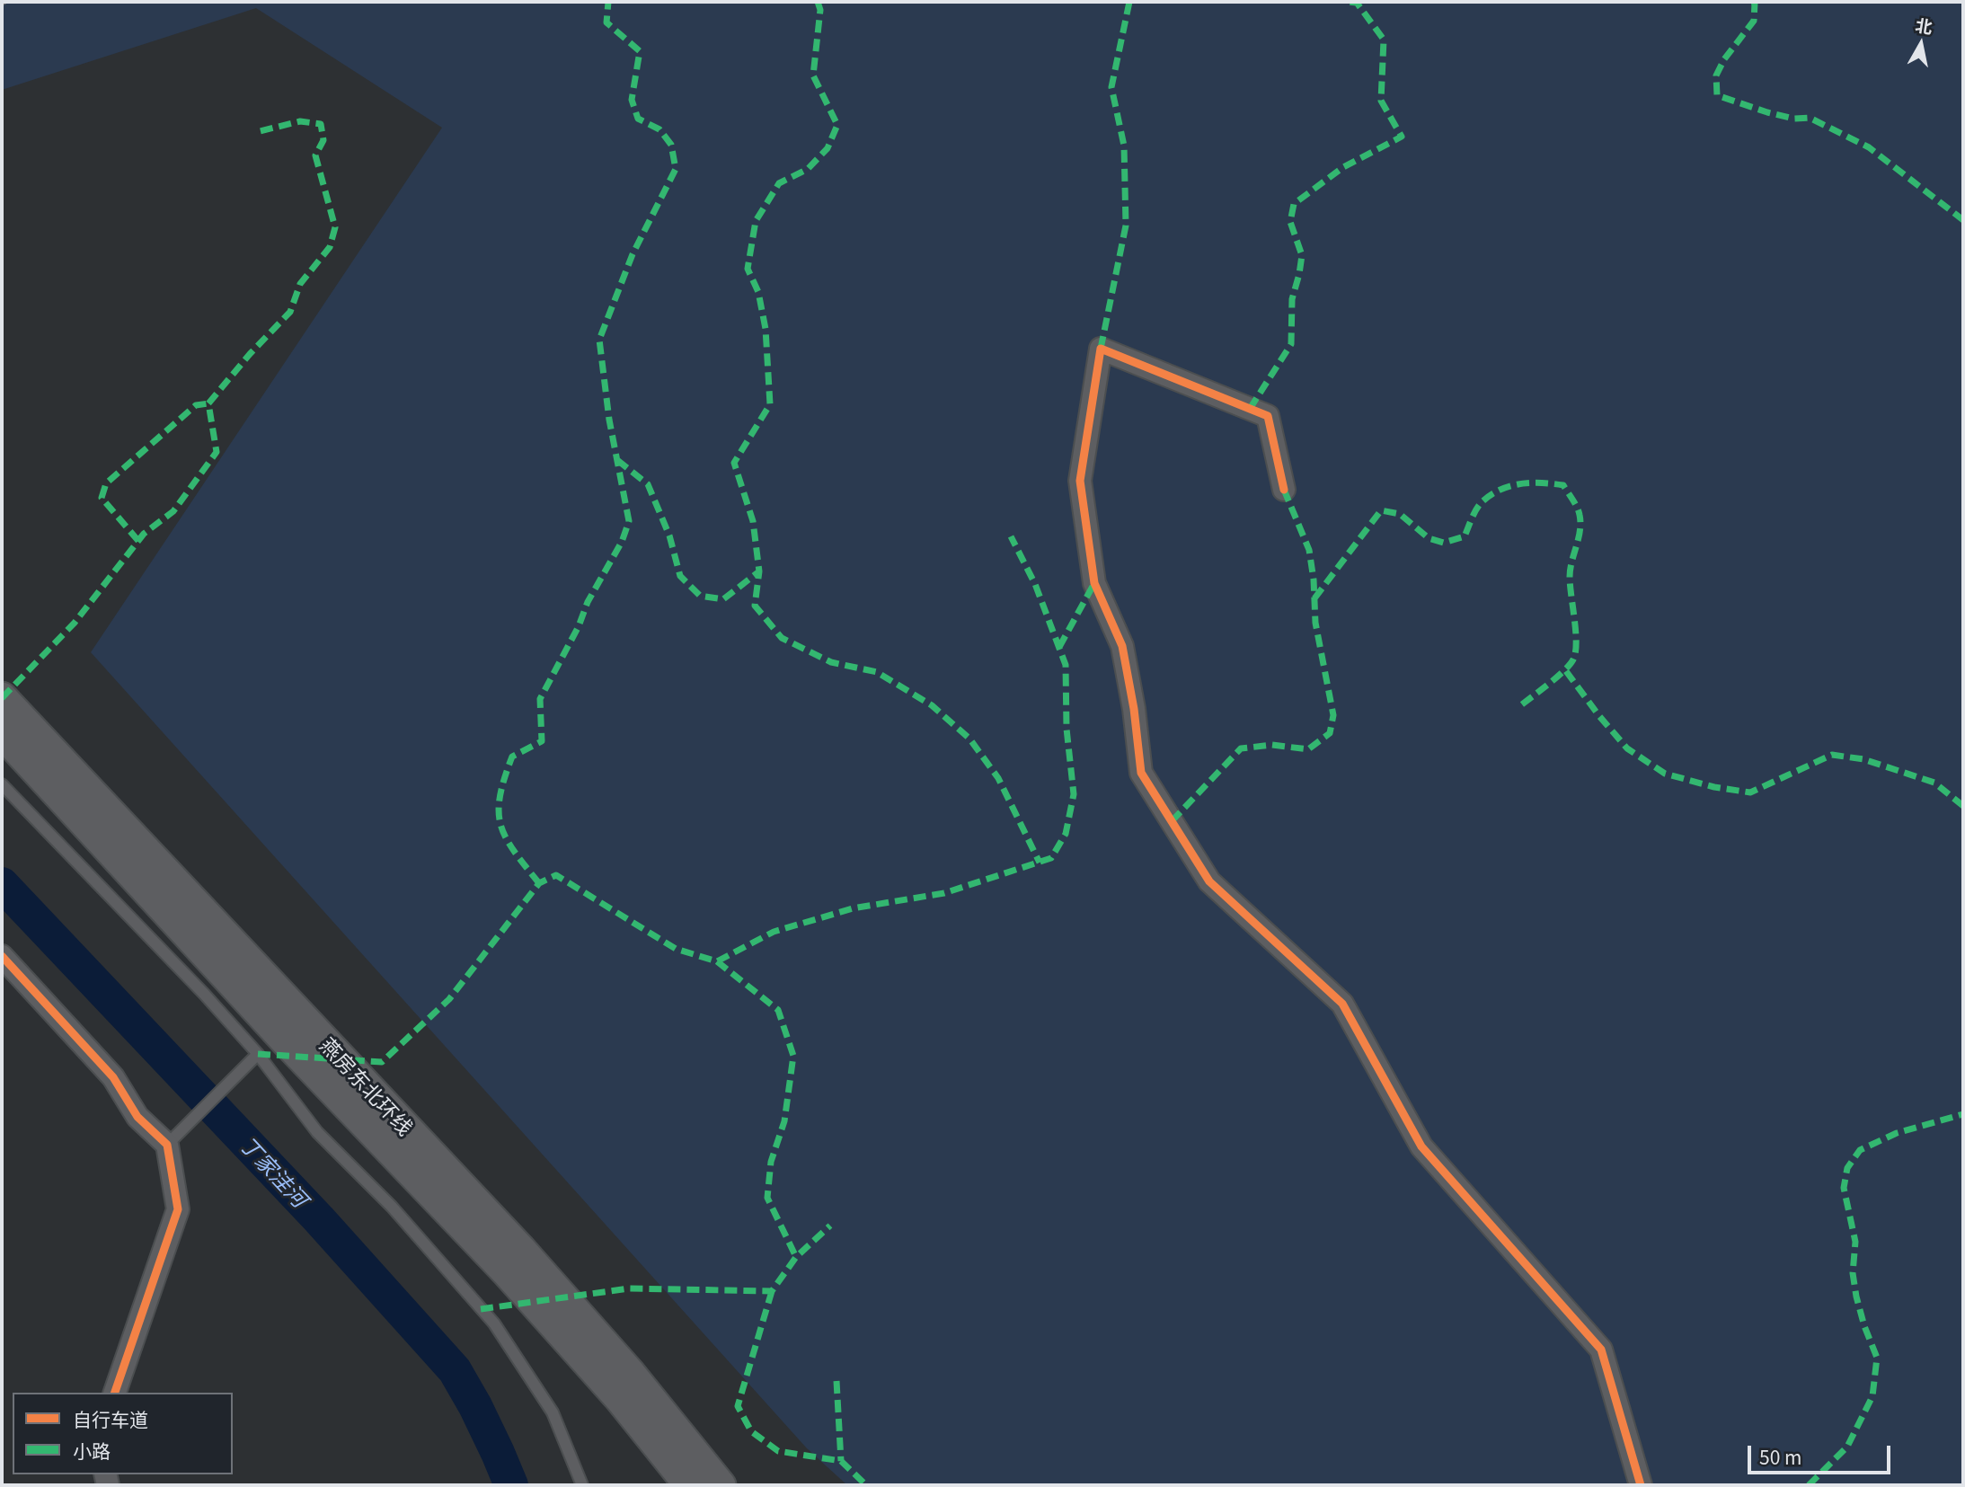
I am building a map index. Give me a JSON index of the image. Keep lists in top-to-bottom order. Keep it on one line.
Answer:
{"streets":{"main road":["燕房东北环线"]},"water":["丁家洼河"],"legend":["自行车道","小路"],"scale_bar":"50 m","north":"top"}
